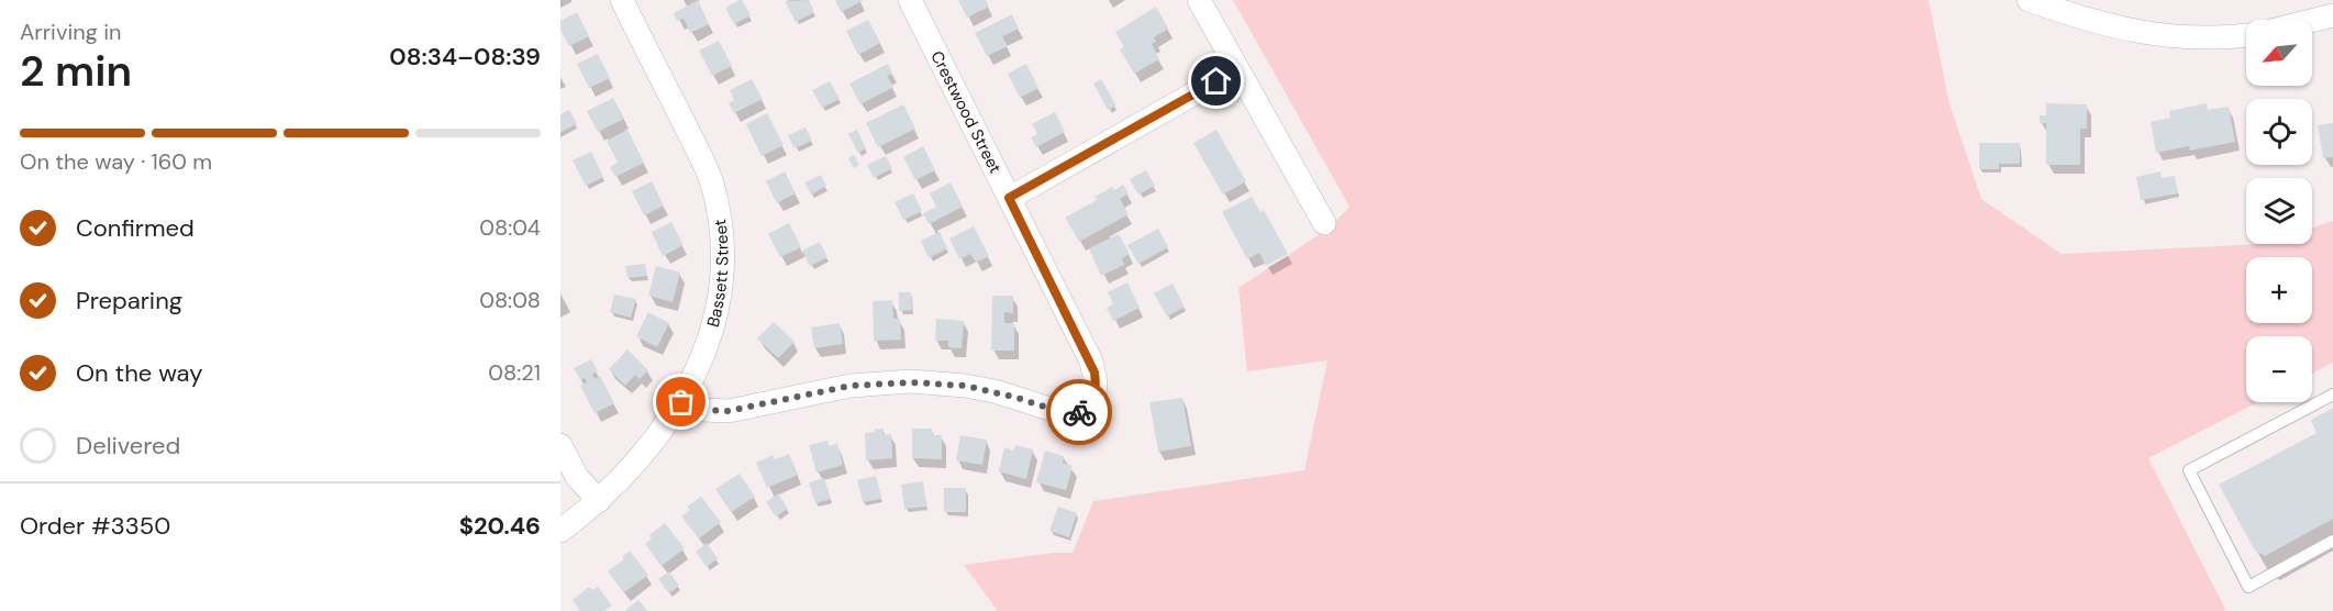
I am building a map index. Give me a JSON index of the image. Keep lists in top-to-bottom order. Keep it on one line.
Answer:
{"streets":{"street":["Crestwood Street","Bassett Street"]},"crossings":[["Crestwood Street","Bassett Street"]],"north":"bottom left","page":{"heading":["2 min","Arriving in","08:34–08:39"],"panel":["Order #3350","$20.46"],"map_buttons":["+","−"],"bar":"On the way · 160 m","list":[["Confirmed","08:04"],["Preparing","08:08"],["On the way","08:21"],"Delivered"]}}
